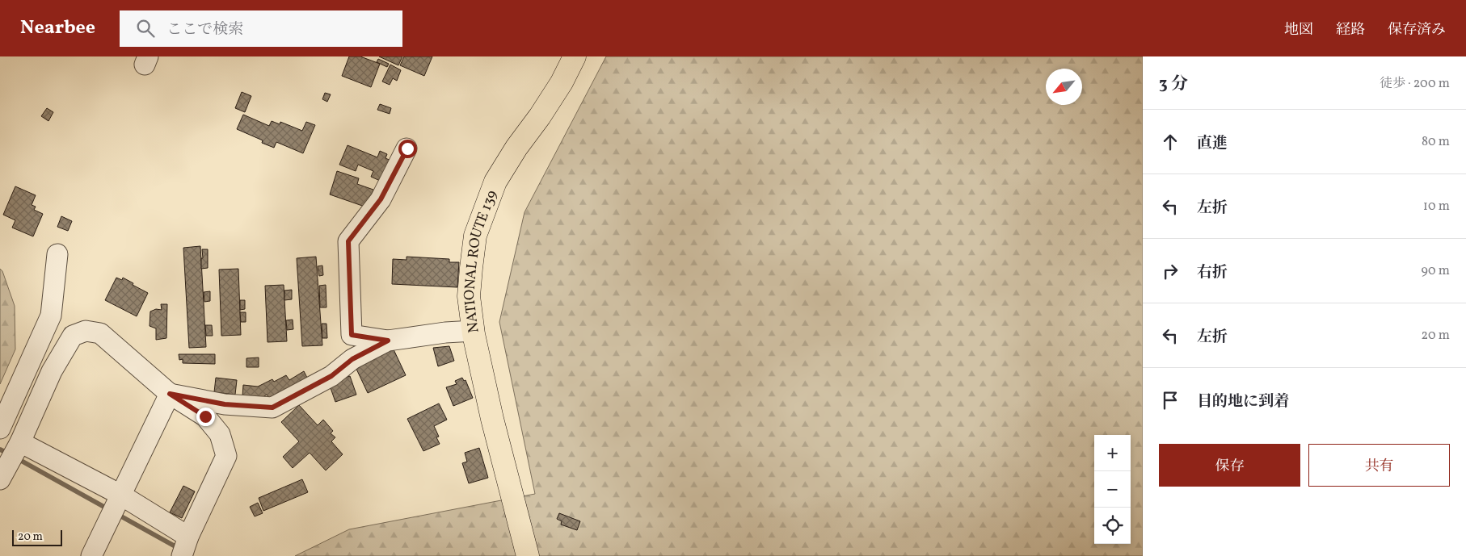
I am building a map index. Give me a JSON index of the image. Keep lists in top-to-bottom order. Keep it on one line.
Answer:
{"streets":{"highway":["NATIONAL ROUTE 139"]},"scale_bar":"20 m","north":"bottom left","page":{"header":"Nearbee","search":"ここで検索","nav":["地図","経路","保存済み"],"heading":["3 分","徒歩 · 200 m"],"list":[["直進","80 m"],["左折","10 m"],["右折","90 m"],["左折","20 m"],"目的地に到着"],"buttons":["保存","共有"],"map_buttons":["+","−"],"scale":"20 m"}}
